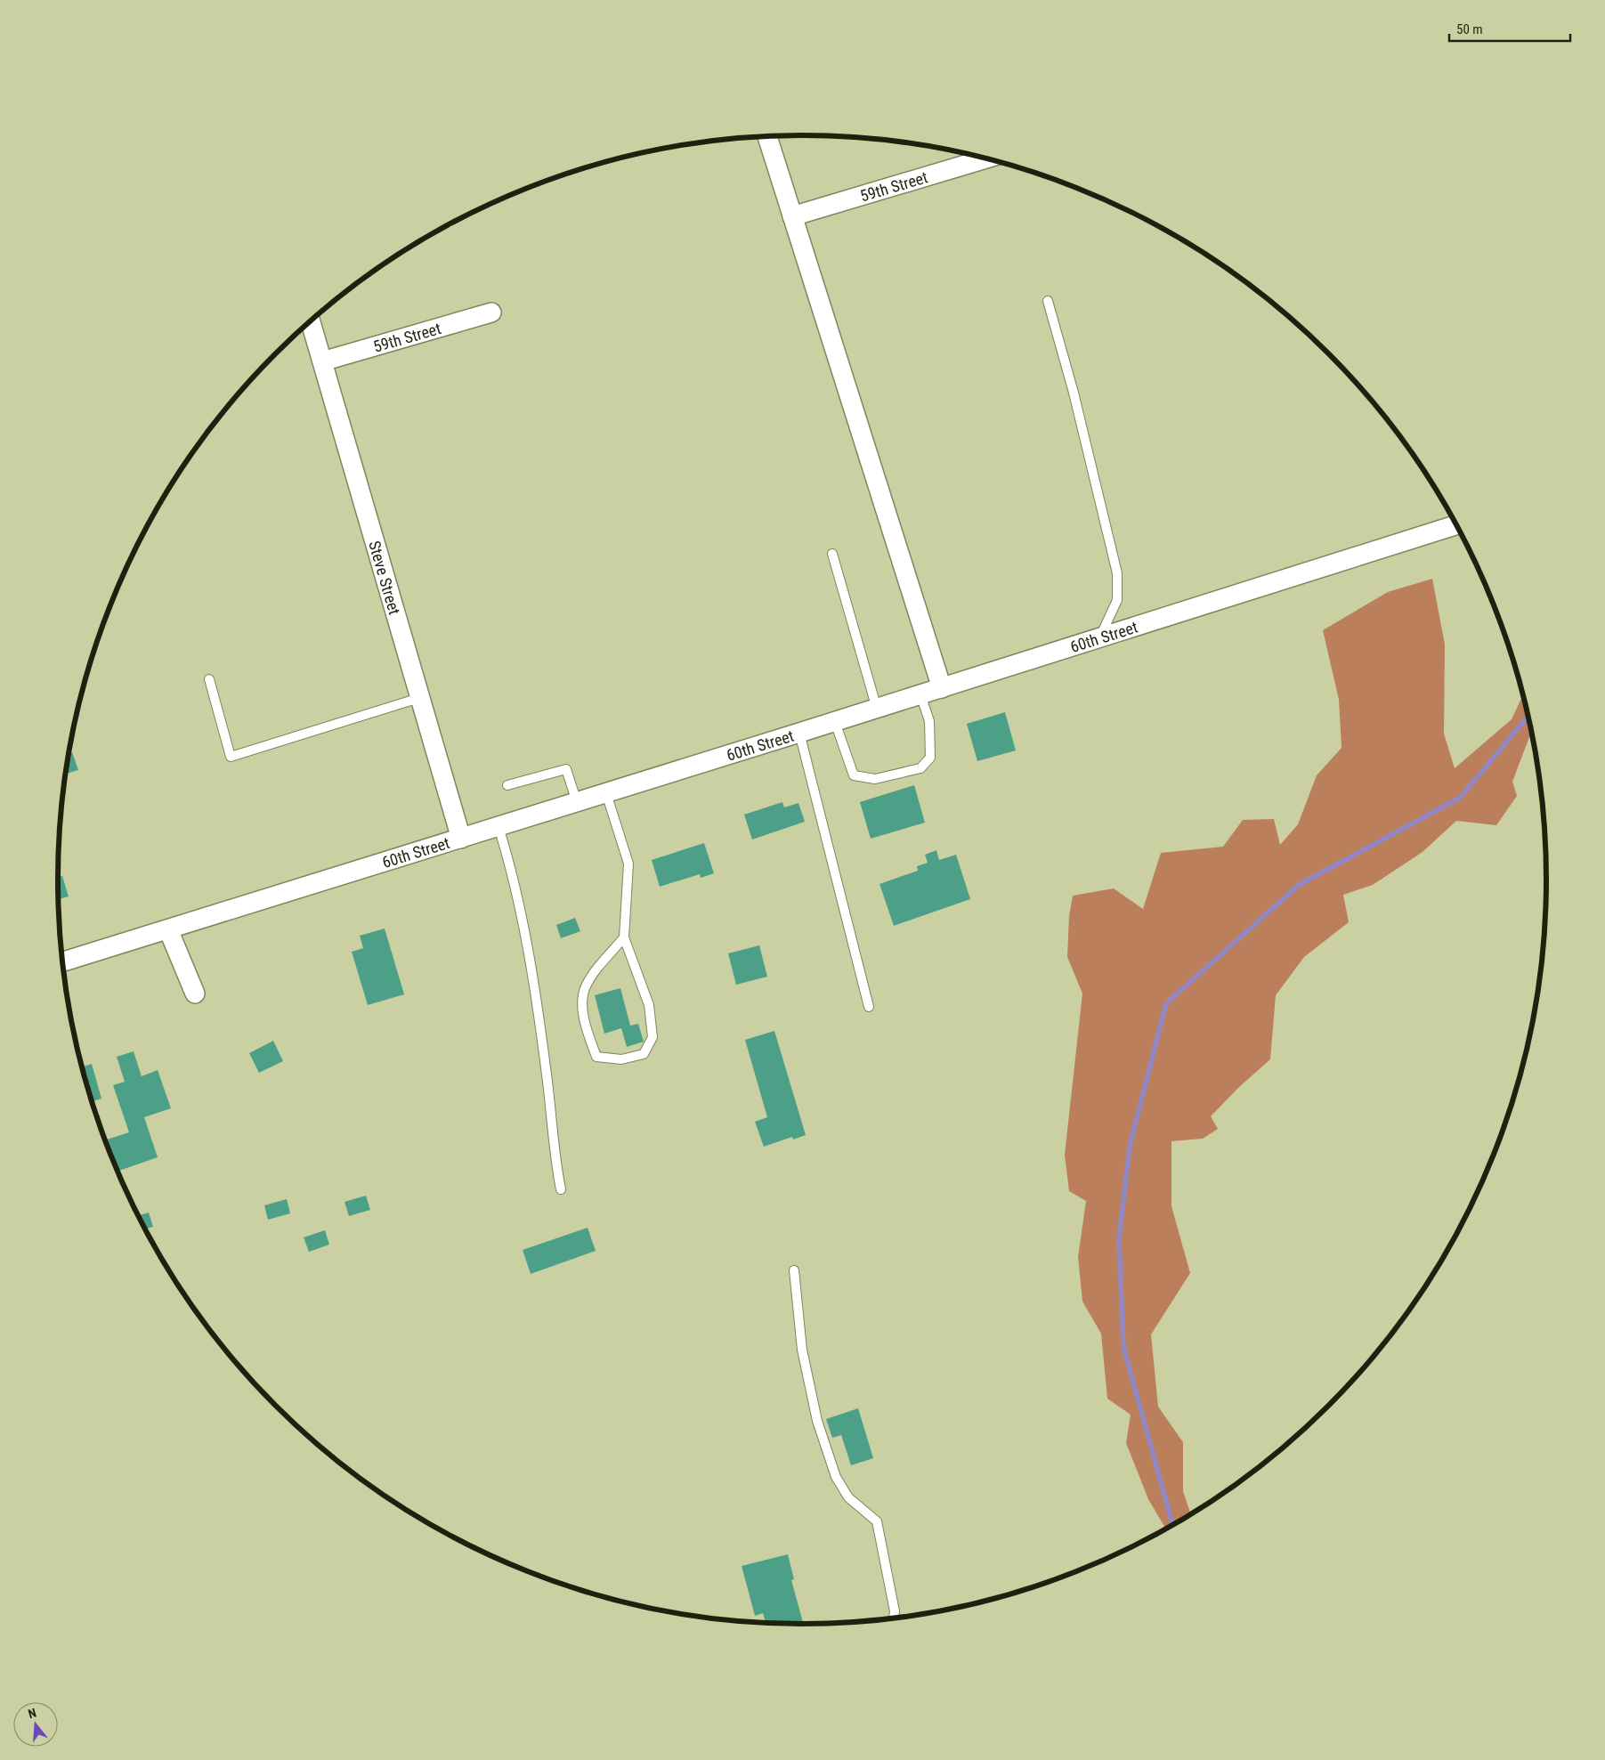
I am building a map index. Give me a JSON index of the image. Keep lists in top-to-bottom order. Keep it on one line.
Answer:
{"streets":{"street":["59th Street","Steve Street","60th Street"]},"crossings":[["59th Street","Steve Street"],["Steve Street","60th Street"]],"scale_bar":"50 m","north":"top"}
